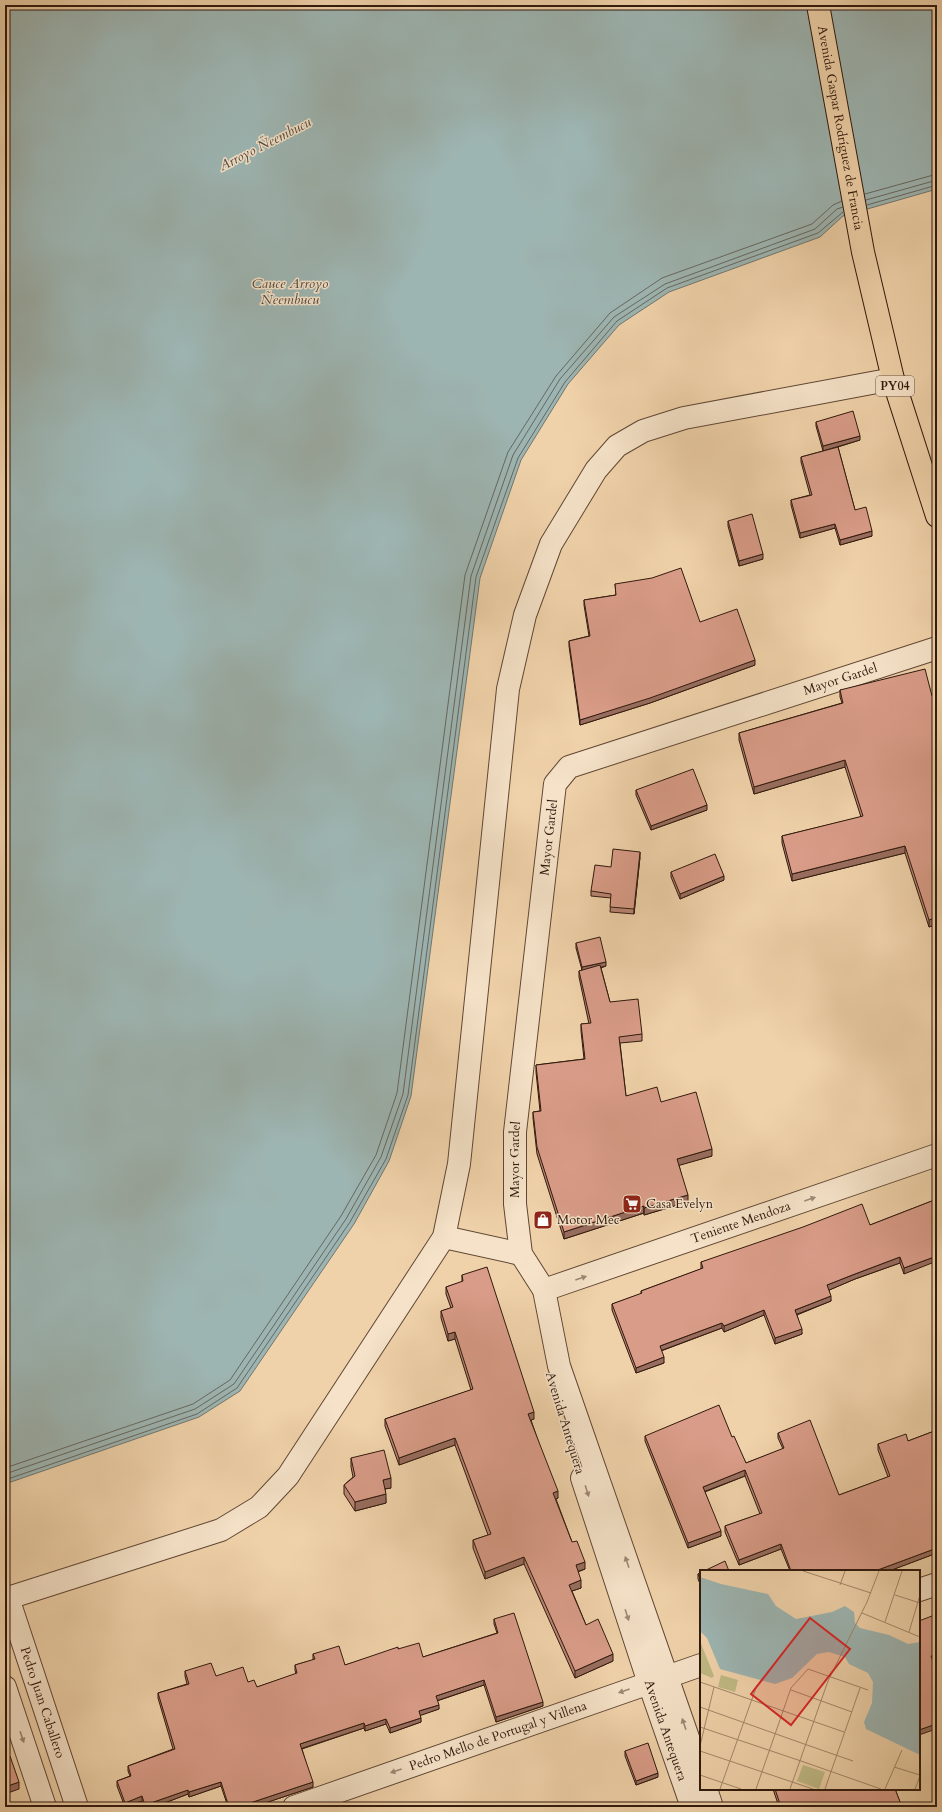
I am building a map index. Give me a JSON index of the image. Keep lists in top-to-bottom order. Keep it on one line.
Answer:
{"streets":{"main road":["Avenida Gaspar Rodríguez de Francia","PY04"],"street":["Mayor Gardel","Teniente Mendoza","Avenida Antequera","Pedro Juan Caballero","Pedro Mello de Portugal y Villena"]},"crossings":[["Avenida Gaspar Rodríguez de Francia","PY04"],["Mayor Gardel","Teniente Mendoza"],["Mayor Gardel","Avenida Antequera"],["Teniente Mendoza","Avenida Antequera"],["Avenida Antequera","Pedro Mello de Portugal y Villena"]],"one_way":["Teniente Mendoza","Pedro Mello de Portugal y Villena"],"water":["Arroyo Ñeembucu","Cauce Arroyo Ñeembucu"],"places":{"supermarket":["Casa Evelyn"],"shop":["Motor Mec"]}}
